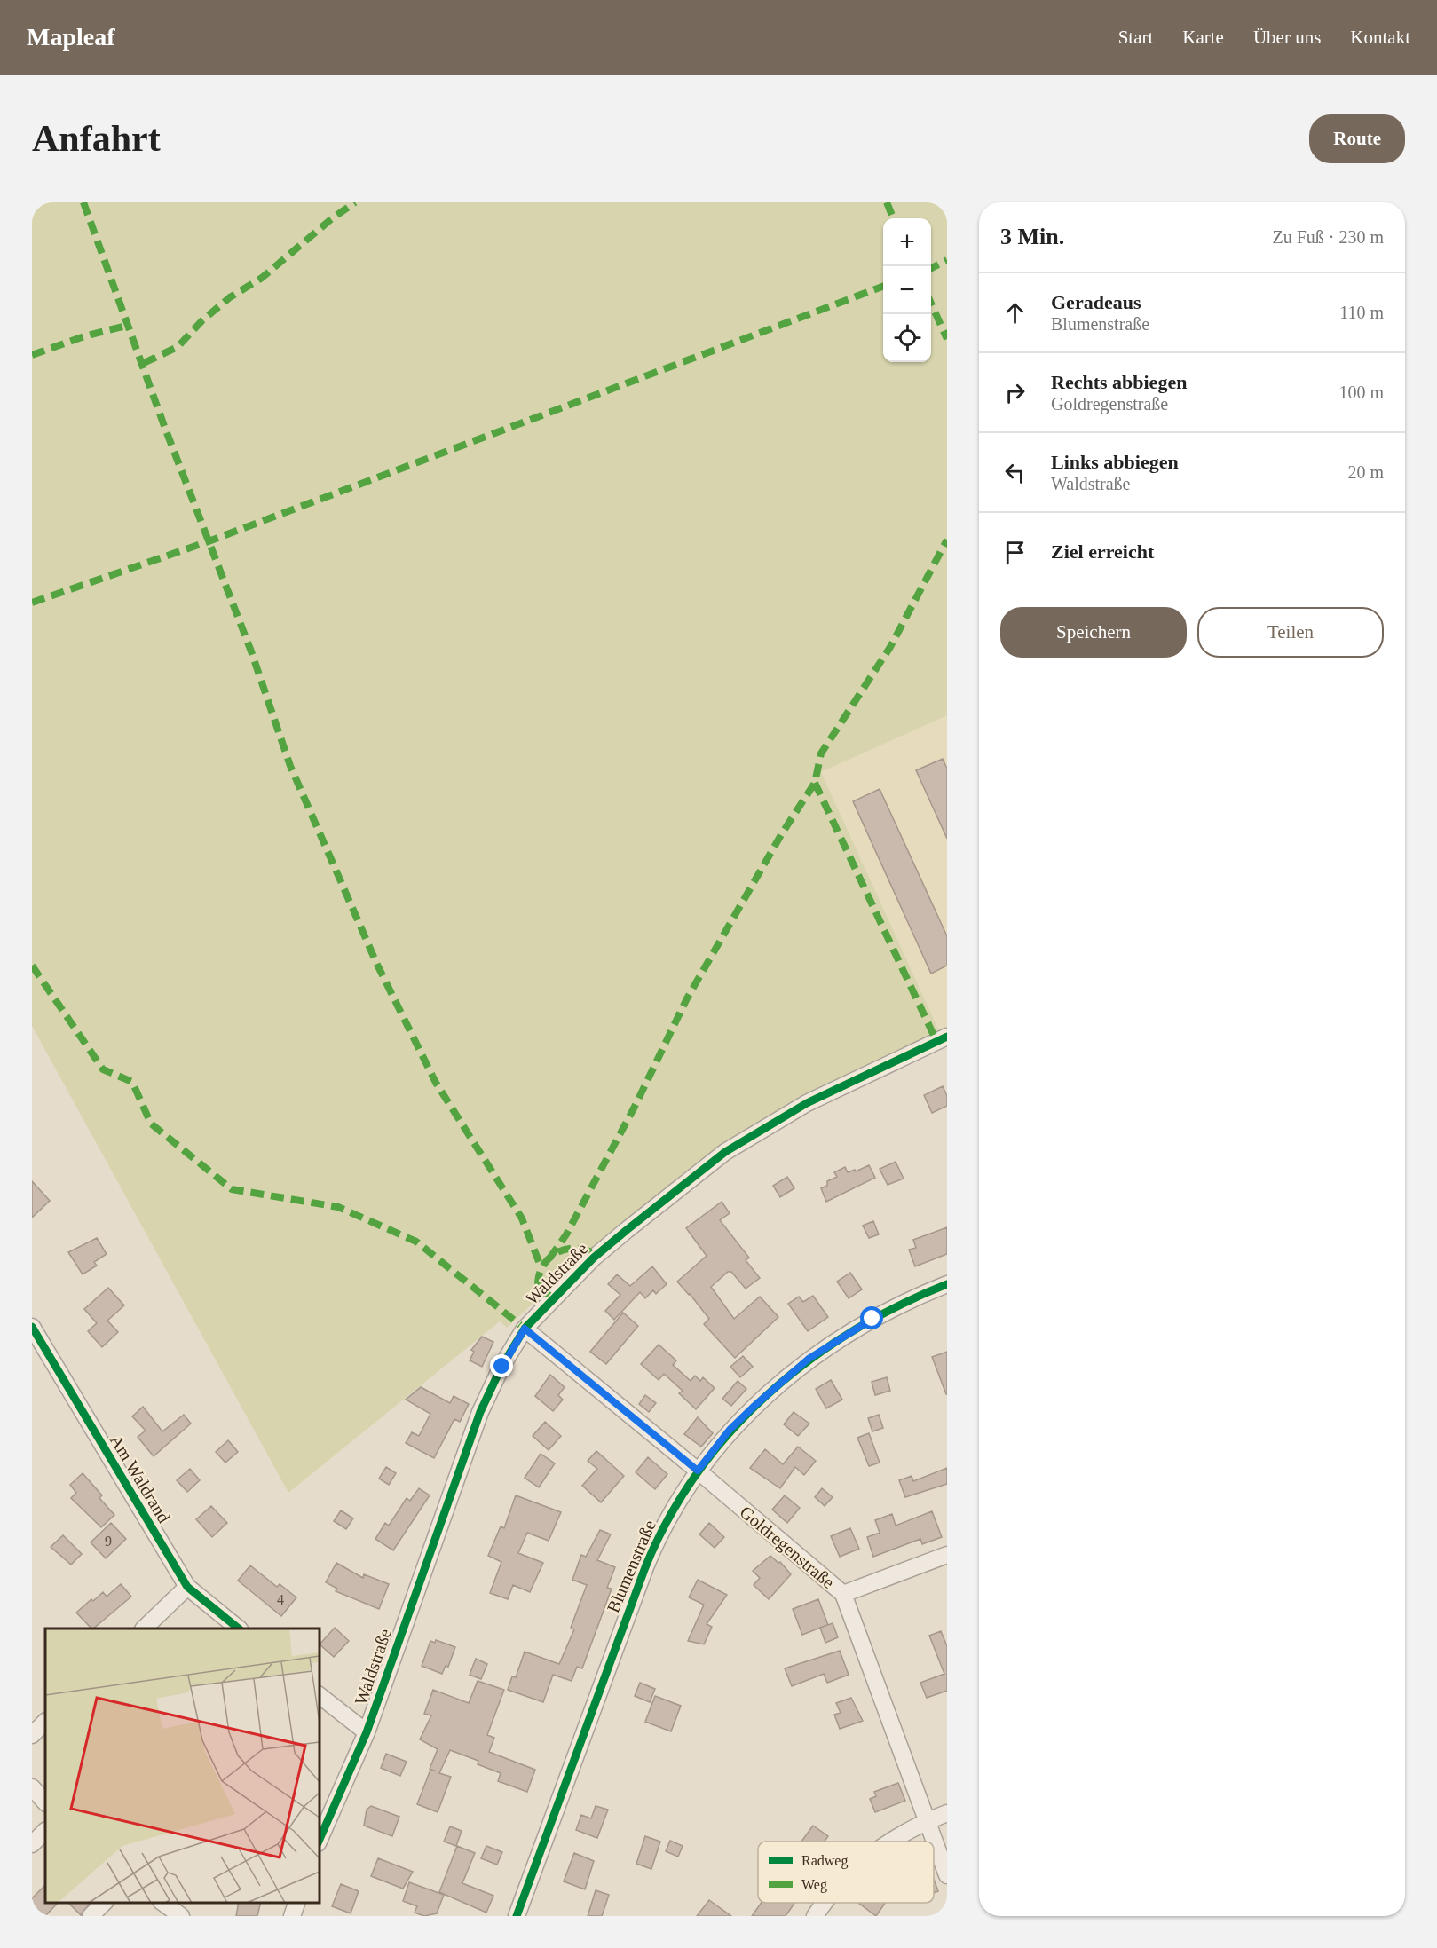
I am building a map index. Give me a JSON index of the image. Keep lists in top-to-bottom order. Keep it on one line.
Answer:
{"streets":{"street":["Waldstraße","Am Waldrand","Goldregenstraße","Blumenstraße"]},"crossings":[["Waldstraße","Goldregenstraße"],["Goldregenstraße","Blumenstraße"]],"house_numbers":["9","4"],"legend":["Radweg","Weg"],"page":{"header":"Mapleaf","nav":["Start","Karte","Über uns","Kontakt"],"buttons":["Route",["Speichern","Teilen"]],"title":"Anfahrt","heading":["3 Min.","Zu Fuß · 230 m"],"map_buttons":["+","−"],"list":[["Geradeaus","Blumenstraße","110 m"],["Rechts abbiegen","Goldregenstraße","100 m"],["Links abbiegen","Waldstraße","20 m"],"Ziel erreicht"]}}
